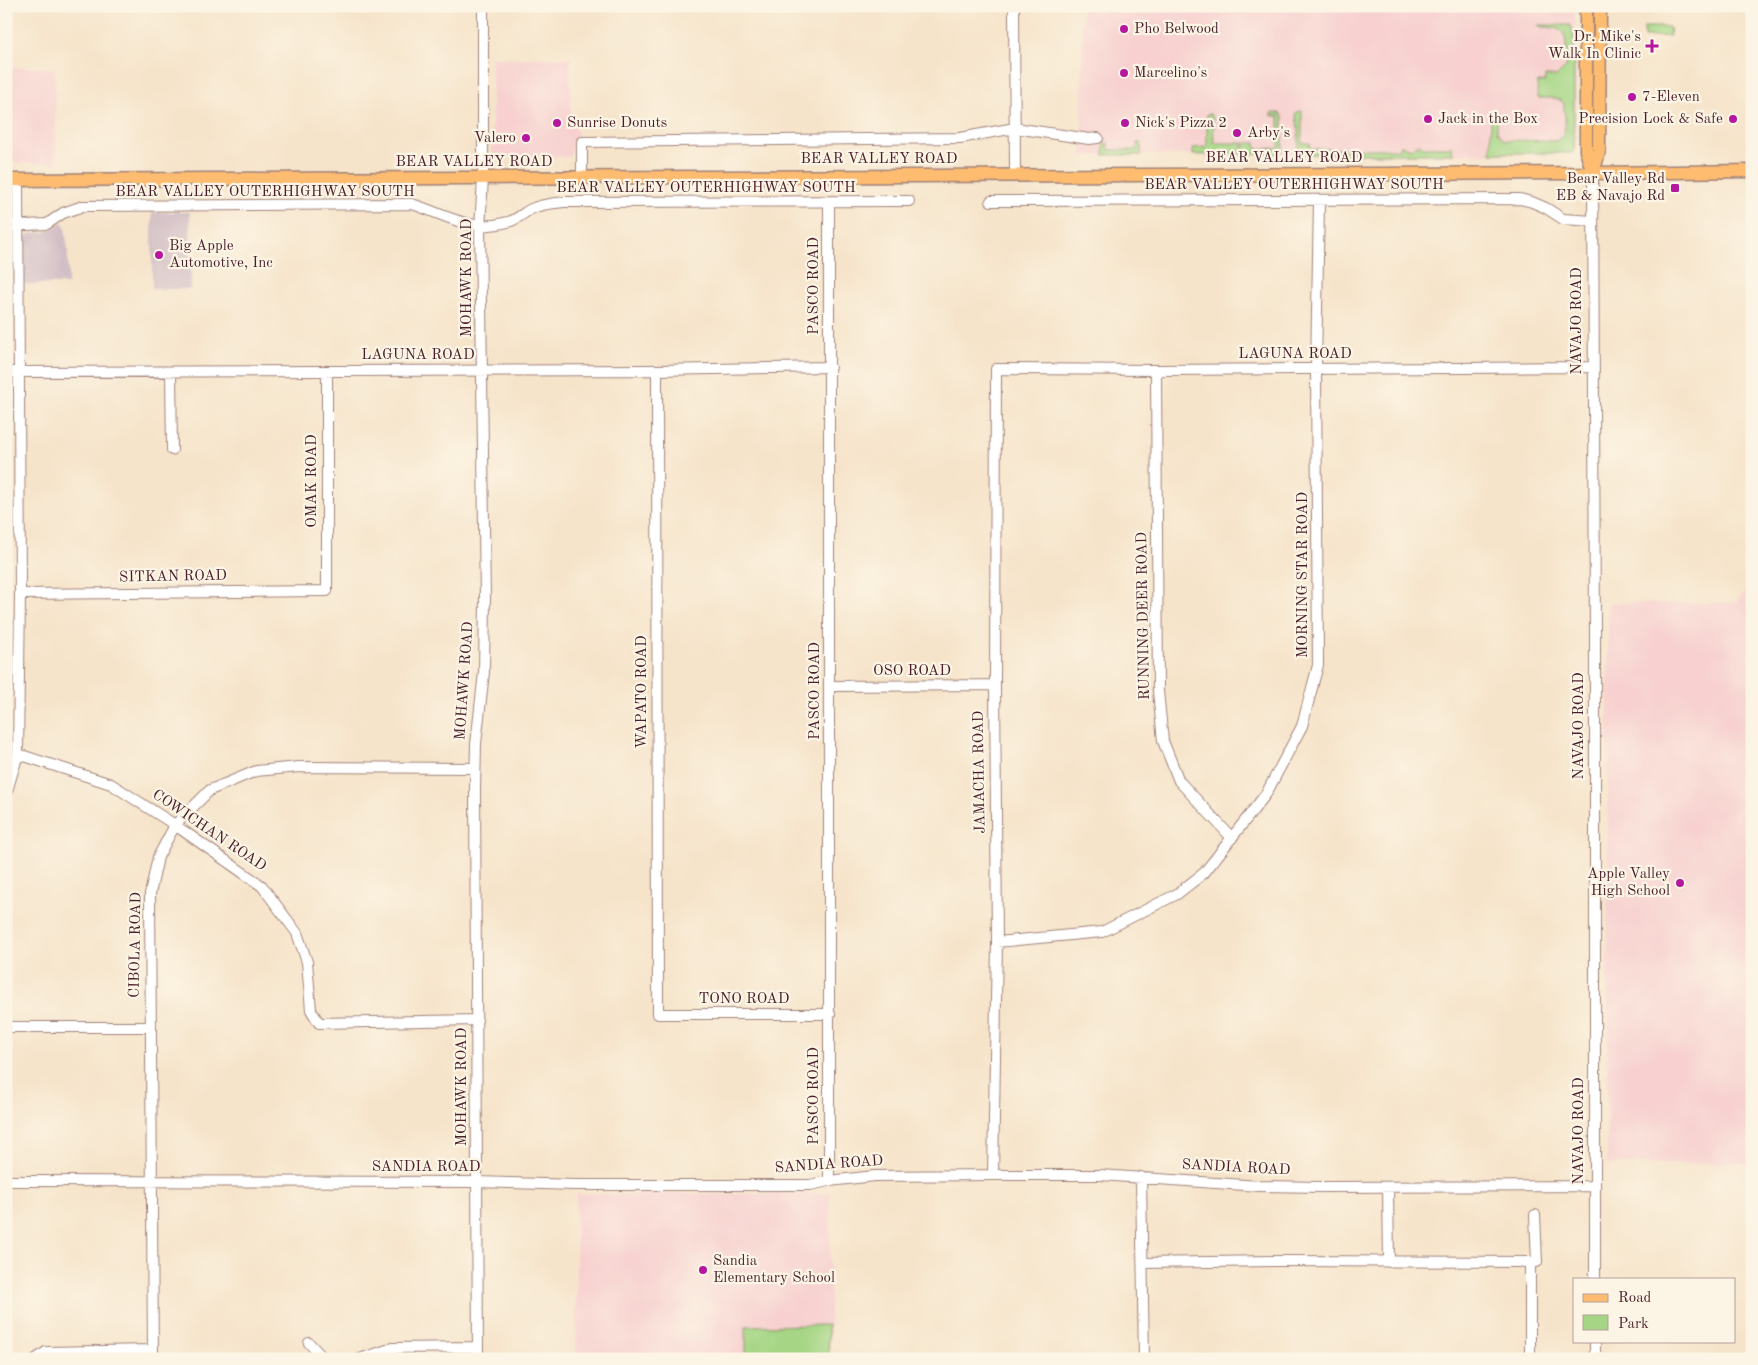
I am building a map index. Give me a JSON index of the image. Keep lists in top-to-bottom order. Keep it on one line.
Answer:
{"streets":{"main road":["BEAR VALLEY ROAD","NAVAJO ROAD"],"street":["BEAR VALLEY OUTERHIGHWAY SOUTH","MOHAWK ROAD","PASCO ROAD","LAGUNA ROAD","OMAK ROAD","MORNING STAR ROAD","SITKAN ROAD","RUNNING DEER ROAD","OSO ROAD","WAPATO ROAD","JAMACHA ROAD","COWICHAN ROAD","CIBOLA ROAD","TONO ROAD","SANDIA ROAD"]},"crossings":[["BEAR VALLEY ROAD","MOHAWK ROAD"],["BEAR VALLEY ROAD","NAVAJO ROAD"],["BEAR VALLEY OUTERHIGHWAY SOUTH","MOHAWK ROAD"],["BEAR VALLEY OUTERHIGHWAY SOUTH","PASCO ROAD"],["BEAR VALLEY OUTERHIGHWAY SOUTH","NAVAJO ROAD"],["BEAR VALLEY OUTERHIGHWAY SOUTH","MORNING STAR ROAD"],["MOHAWK ROAD","LAGUNA ROAD"],["MOHAWK ROAD","COWICHAN ROAD"],["MOHAWK ROAD","CIBOLA ROAD"],["MOHAWK ROAD","SANDIA ROAD"],["PASCO ROAD","LAGUNA ROAD"],["PASCO ROAD","OSO ROAD"],["PASCO ROAD","TONO ROAD"],["PASCO ROAD","SANDIA ROAD"],["NAVAJO ROAD","LAGUNA ROAD"],["NAVAJO ROAD","SANDIA ROAD"],["LAGUNA ROAD","OMAK ROAD"],["LAGUNA ROAD","MORNING STAR ROAD"],["LAGUNA ROAD","RUNNING DEER ROAD"],["LAGUNA ROAD","WAPATO ROAD"],["LAGUNA ROAD","JAMACHA ROAD"],["OMAK ROAD","SITKAN ROAD"],["MORNING STAR ROAD","RUNNING DEER ROAD"],["MORNING STAR ROAD","JAMACHA ROAD"],["OSO ROAD","JAMACHA ROAD"],["WAPATO ROAD","TONO ROAD"],["JAMACHA ROAD","SANDIA ROAD"],["COWICHAN ROAD","CIBOLA ROAD"],["CIBOLA ROAD","SANDIA ROAD"]],"places":{"other":["Pho Belwood","Marcelino's","7-Eleven","Jack in the Box","Precision Lock & Safe","Sunrise Donuts","Nick's Pizza 2","Arby's","Valero","Big Apple Automotive, Inc","Apple Valley High School","Sandia Elementary School"],"health":["Dr. Mike's Walk In Clinic"],"transit":["Bear Valley Rd EB & Navajo Rd"]},"legend":["Road","Park"]}
